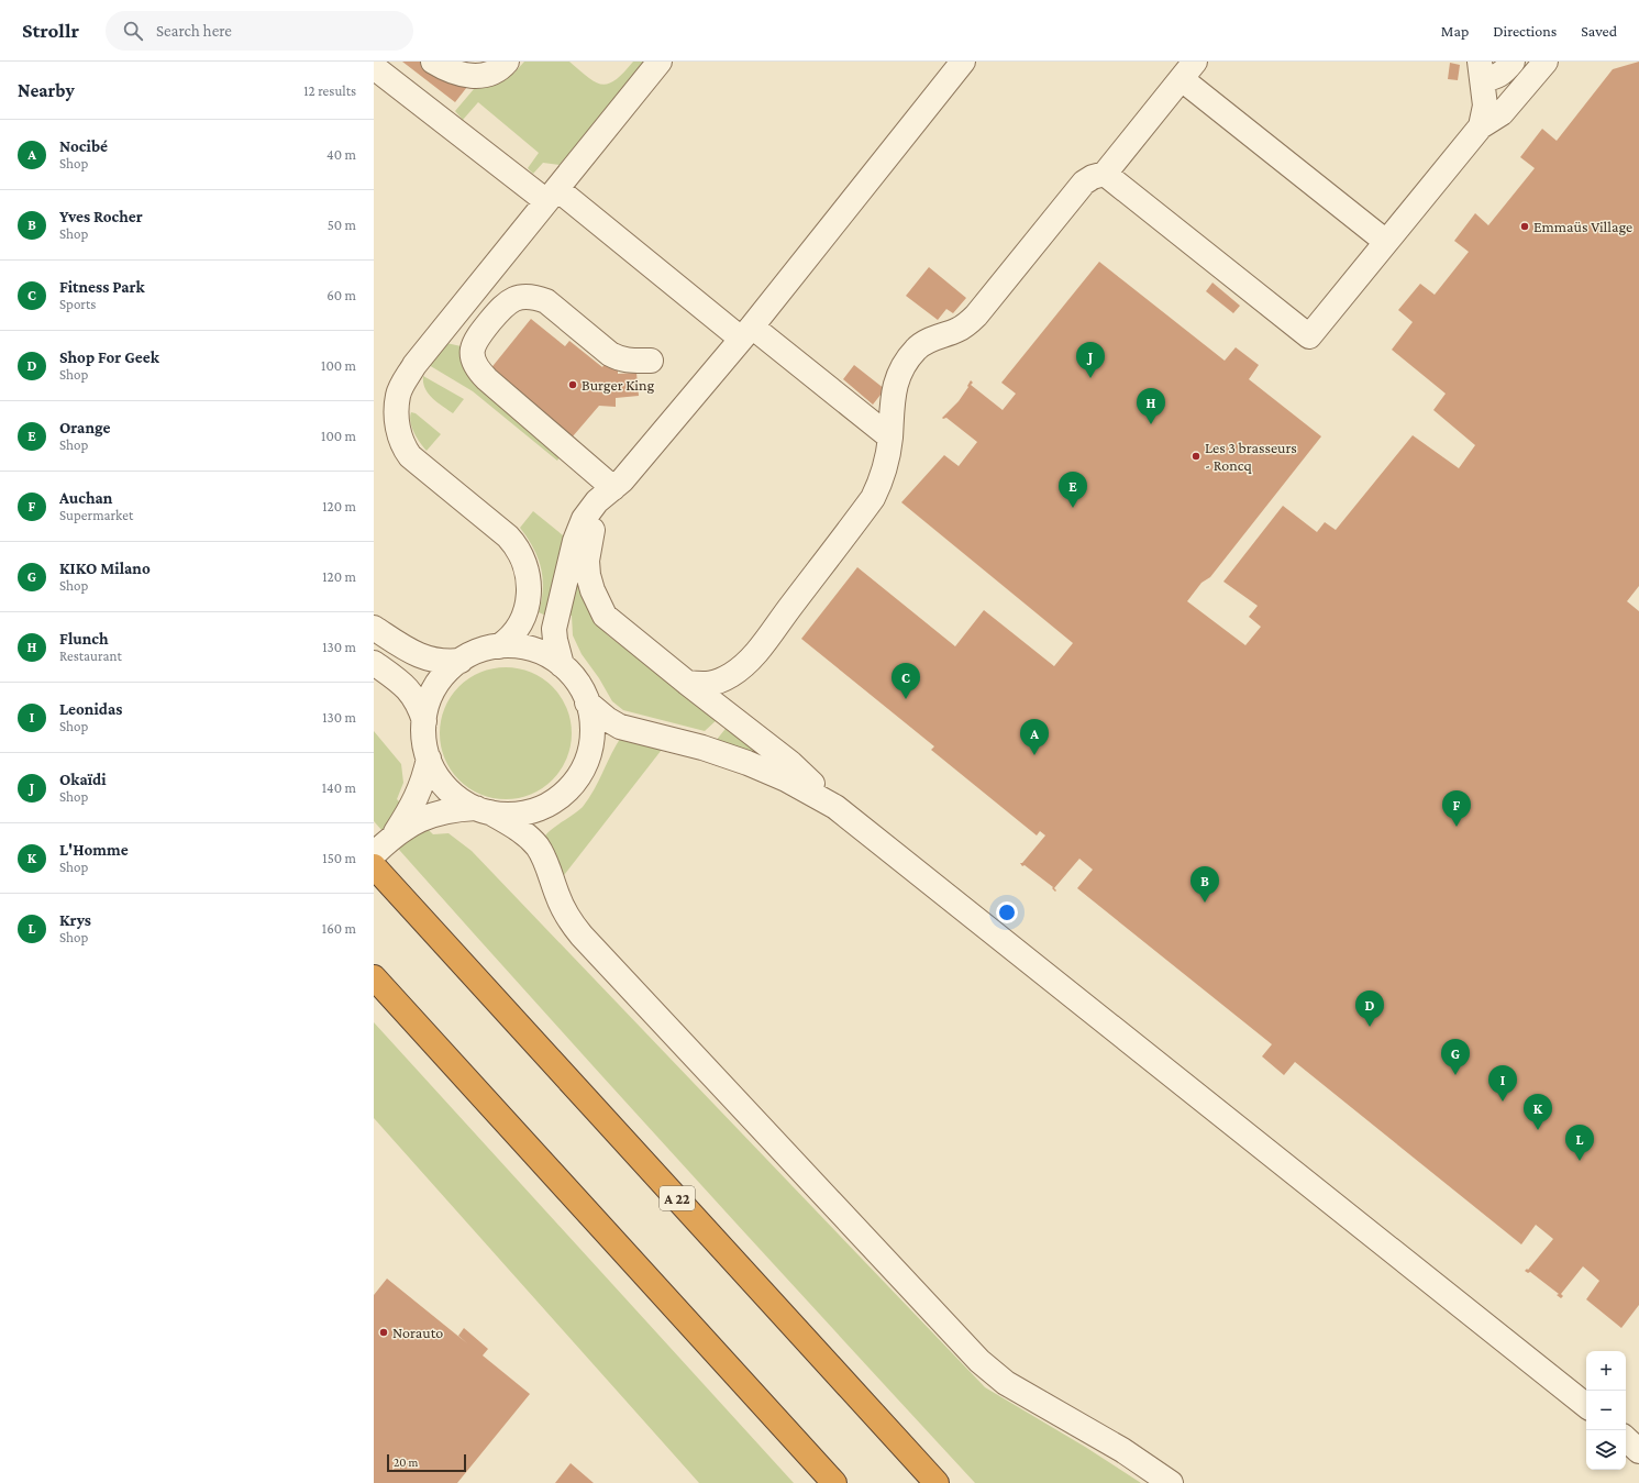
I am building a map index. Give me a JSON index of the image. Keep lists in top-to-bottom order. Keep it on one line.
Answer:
{"streets":{"highway":["A 22"]},"places":["Emmaüs Village","Burger King","Les 3 brasseurs - Roncq","Norauto"],"scale_bar":"20 m","page":{"header":"Strollr","search":"Search here","nav":["Map","Directions","Saved"],"heading":["Nearby","12 results"],"list":[{"mark":"A","name":"Nocibé","note":"Shop","value":"40 m"},{"mark":"B","name":"Yves Rocher","note":"Shop","value":"50 m"},{"mark":"C","name":"Fitness Park","note":"Sports","value":"60 m"},{"mark":"D","name":"Shop For Geek","note":"Shop","value":"100 m"},{"mark":"E","name":"Orange","note":"Shop","value":"100 m"},{"mark":"F","name":"Auchan","note":"Supermarket","value":"120 m"},{"mark":"G","name":"KIKO Milano","note":"Shop","value":"120 m"},{"mark":"H","name":"Flunch","note":"Restaurant","value":"130 m"},{"mark":"I","name":"Leonidas","note":"Shop","value":"130 m"},{"mark":"J","name":"Okaïdi","note":"Shop","value":"140 m"},{"mark":"K","name":"L'Homme","note":"Shop","value":"150 m"},{"mark":"L","name":"Krys","note":"Shop","value":"160 m"}],"pins":["J","H","E","C","A","F","B","D","G","I","K","L"],"map_buttons":["+","−"],"scale":"20 m"}}
